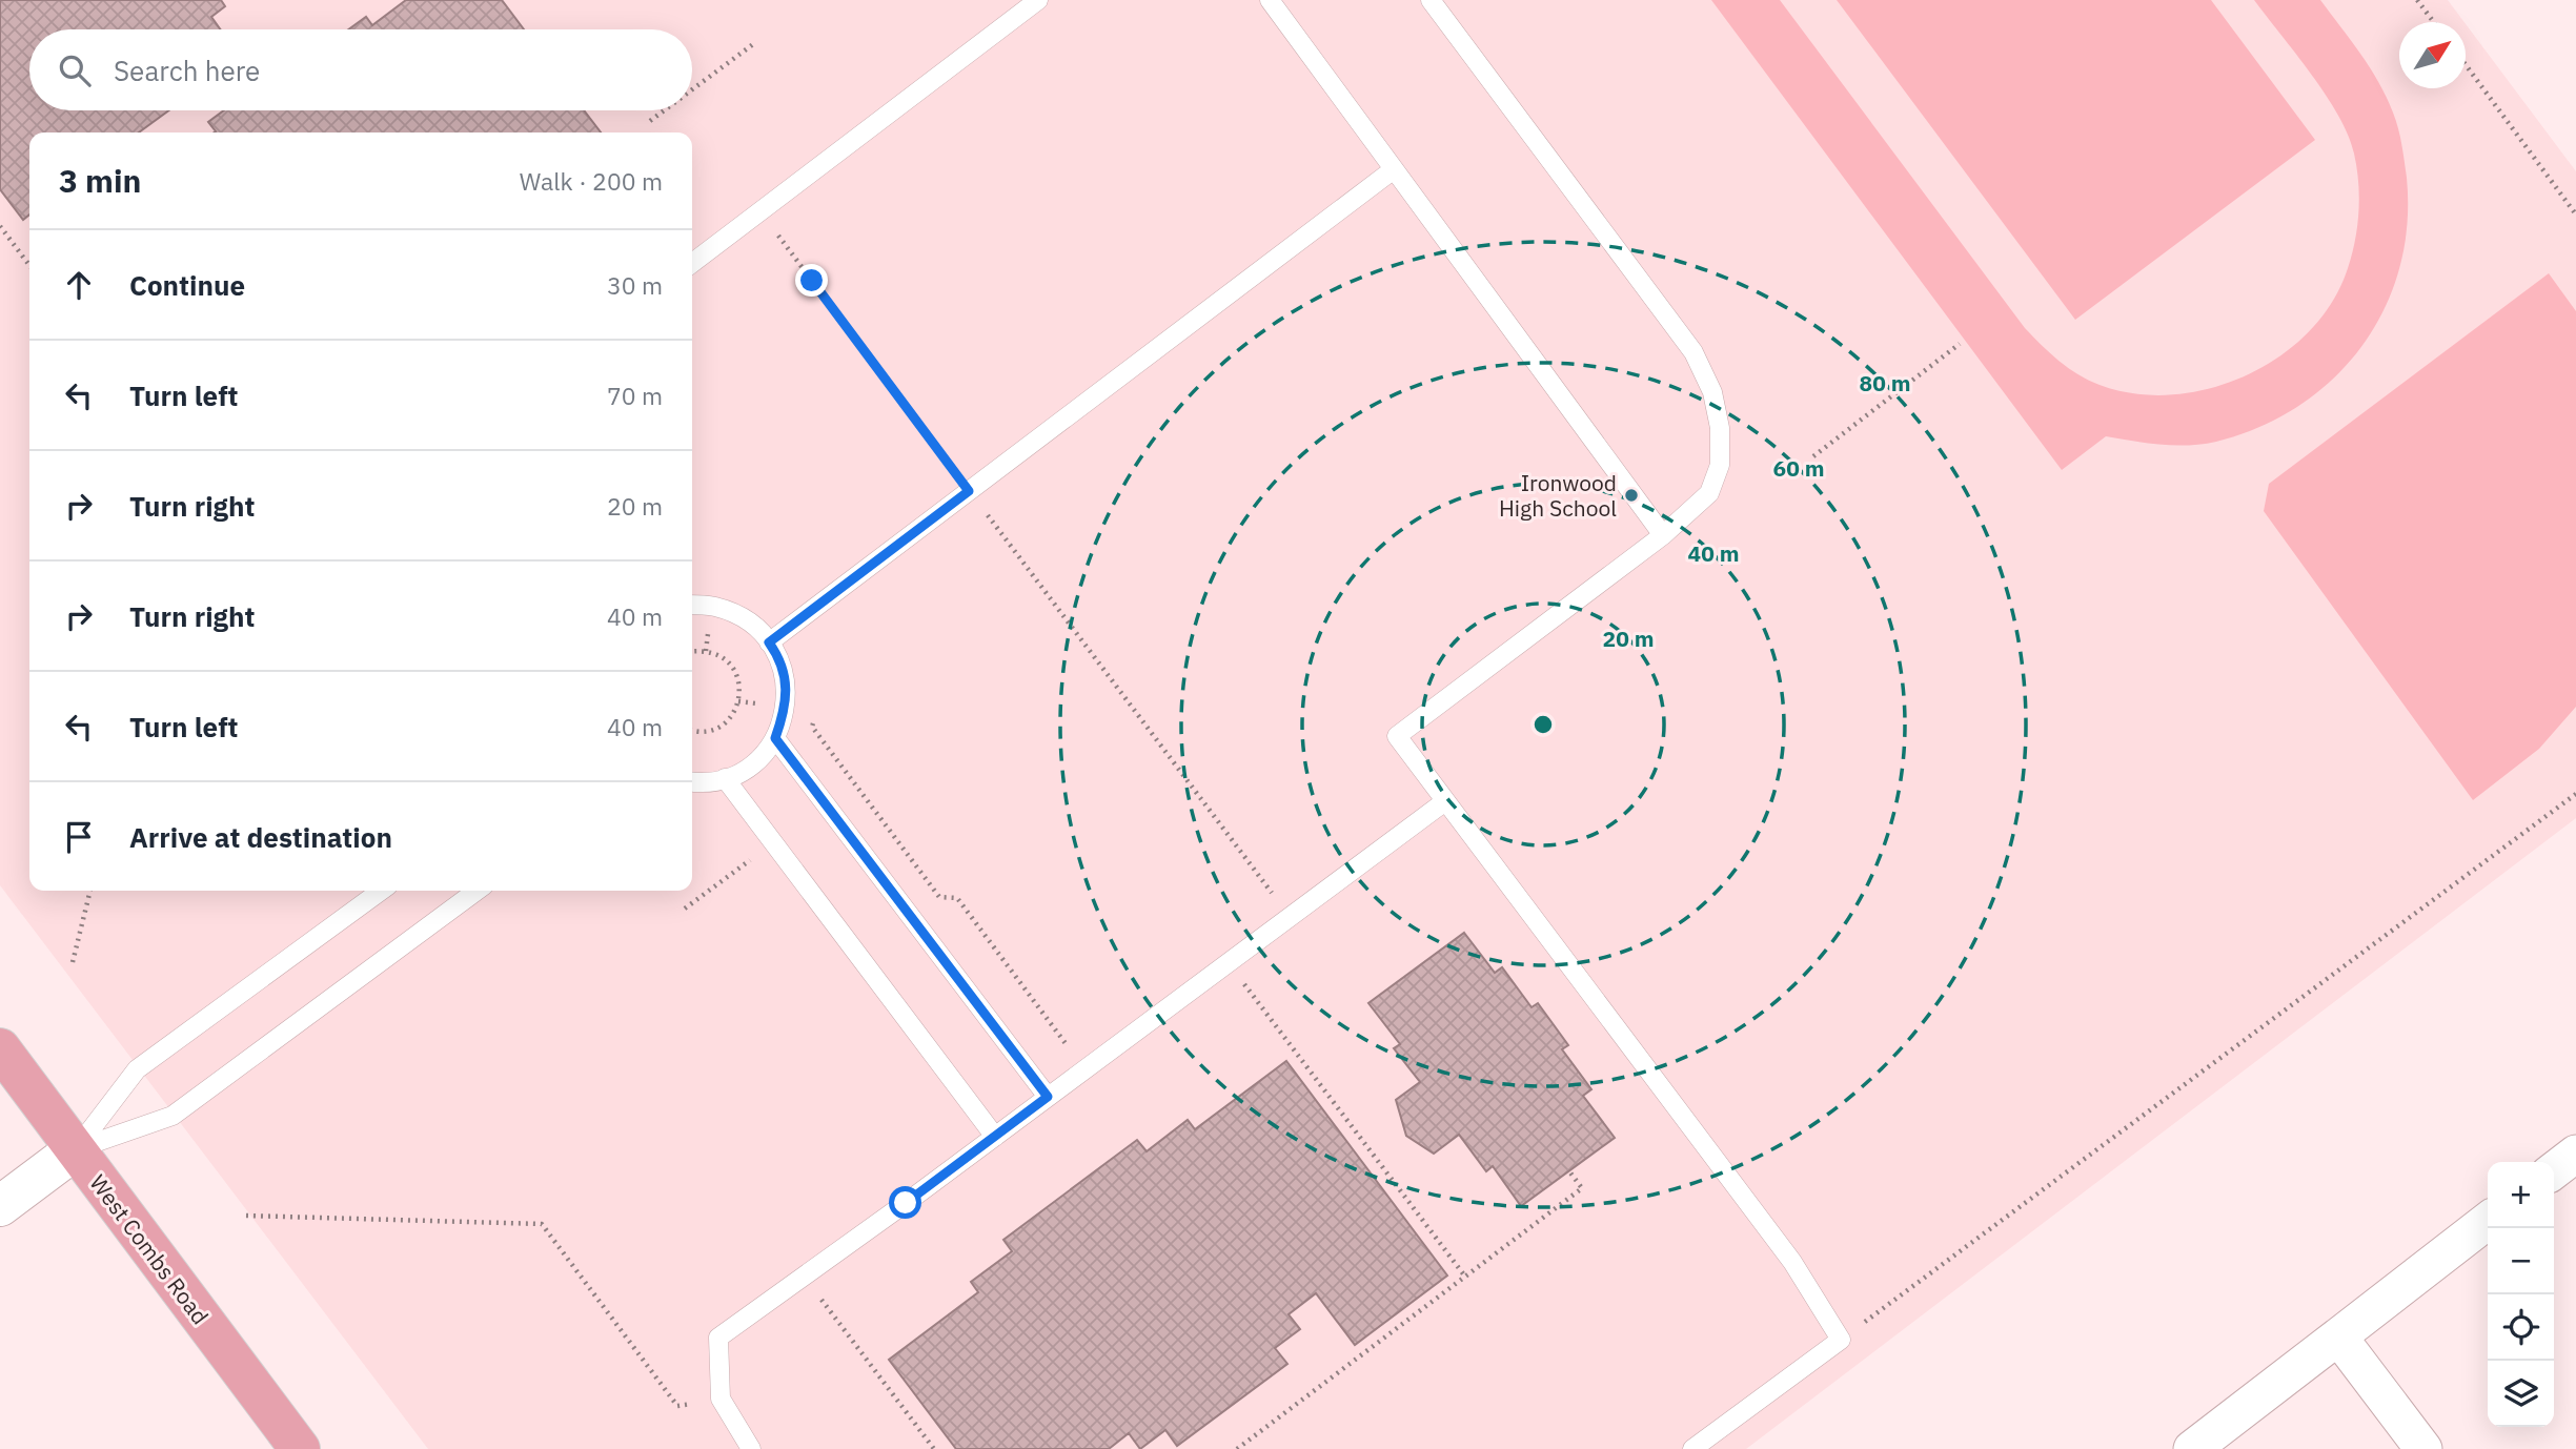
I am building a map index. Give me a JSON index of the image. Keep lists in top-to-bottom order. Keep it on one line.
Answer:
{"streets":{"main road":["West Combs Road"]},"places":["Ironwood High School"],"north":"top right","page":{"search":"Search here","heading":["3 min","Walk · 200 m"],"list":[["Continue","30 m"],["Turn left","70 m"],["Turn right","20 m"],["Turn right","40 m"],["Turn left","40 m"],"Arrive at destination"],"map_buttons":["+","−"]},"rings":["80 m","60 m","40 m","20 m"]}
